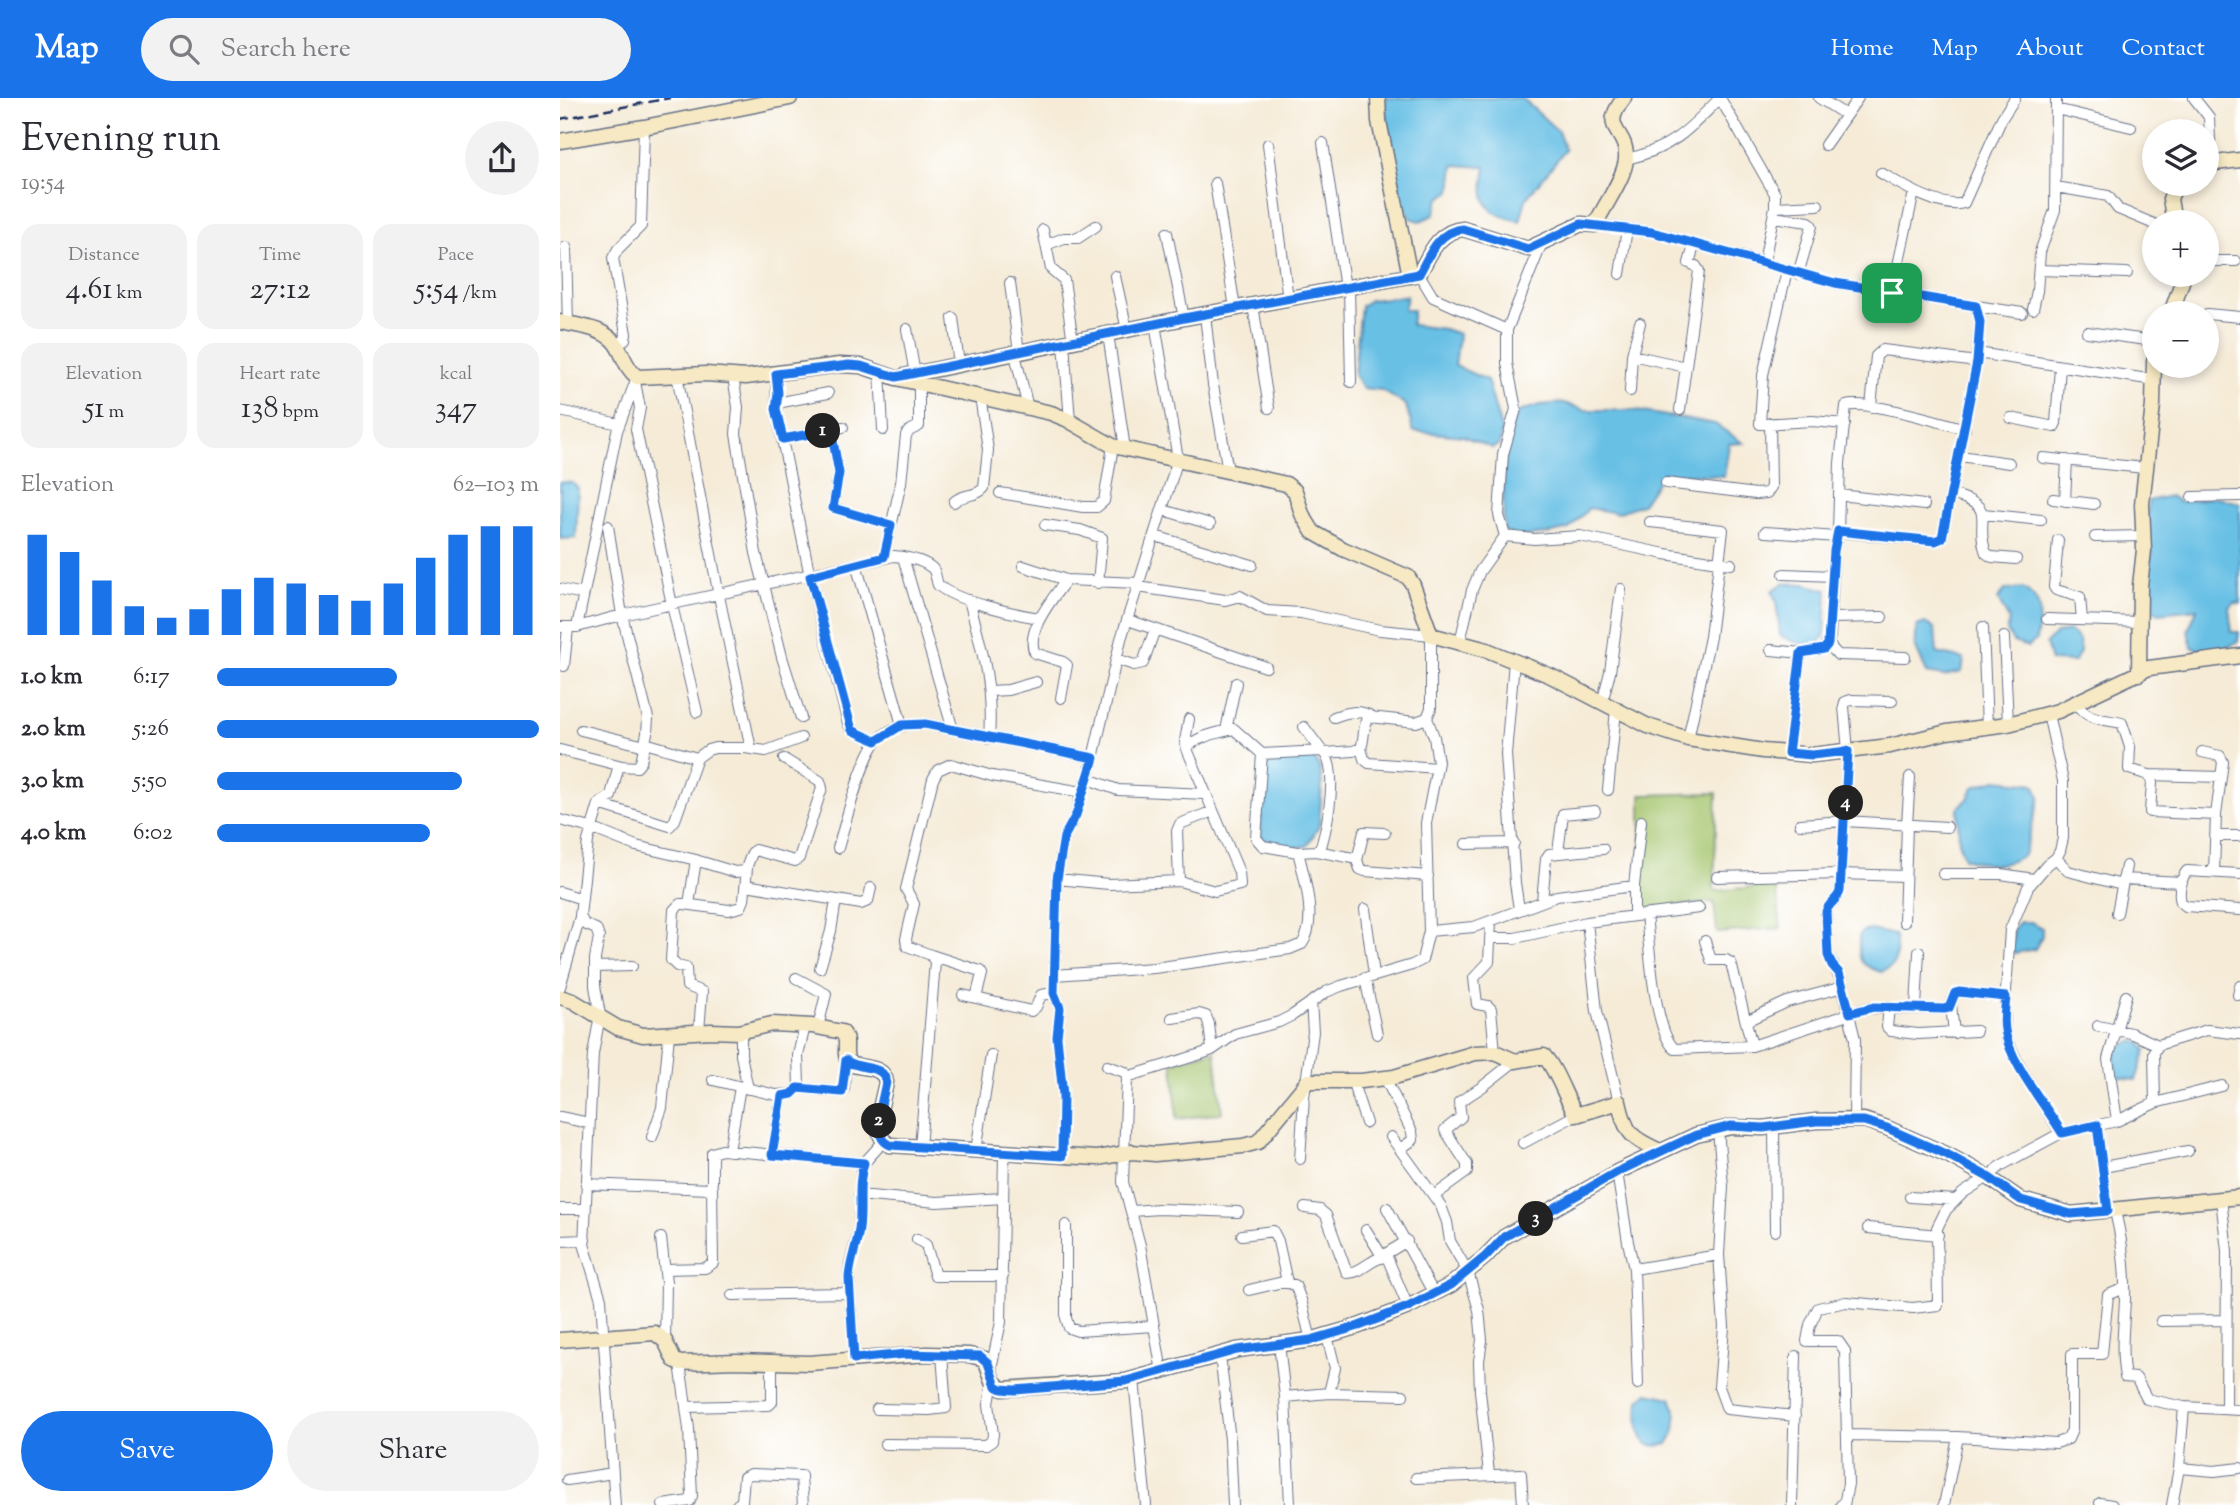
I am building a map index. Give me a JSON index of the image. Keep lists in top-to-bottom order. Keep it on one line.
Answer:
{"page":{"header":"Map","search":"Search here","nav":["Home","Map","About","Contact"],"heading":["Evening run","19:54"],"map_buttons":["+","−"],"stats":[["Distance","4.61 km"],["Time","27:12"],["Pace","5:54 /km"],["Elevation","51 m"],["Heart rate","138 bpm"],["kcal","347"]],"pins":["1","4","2","3"],"chart":["Elevation","62–103 m"],"list":[{"name":"1.0 km","note":"6:17"},{"name":"2.0 km","note":"5:26"},{"name":"3.0 km","note":"5:50"},{"name":"4.0 km","note":"6:02"}],"buttons":["Save","Share"]}}
